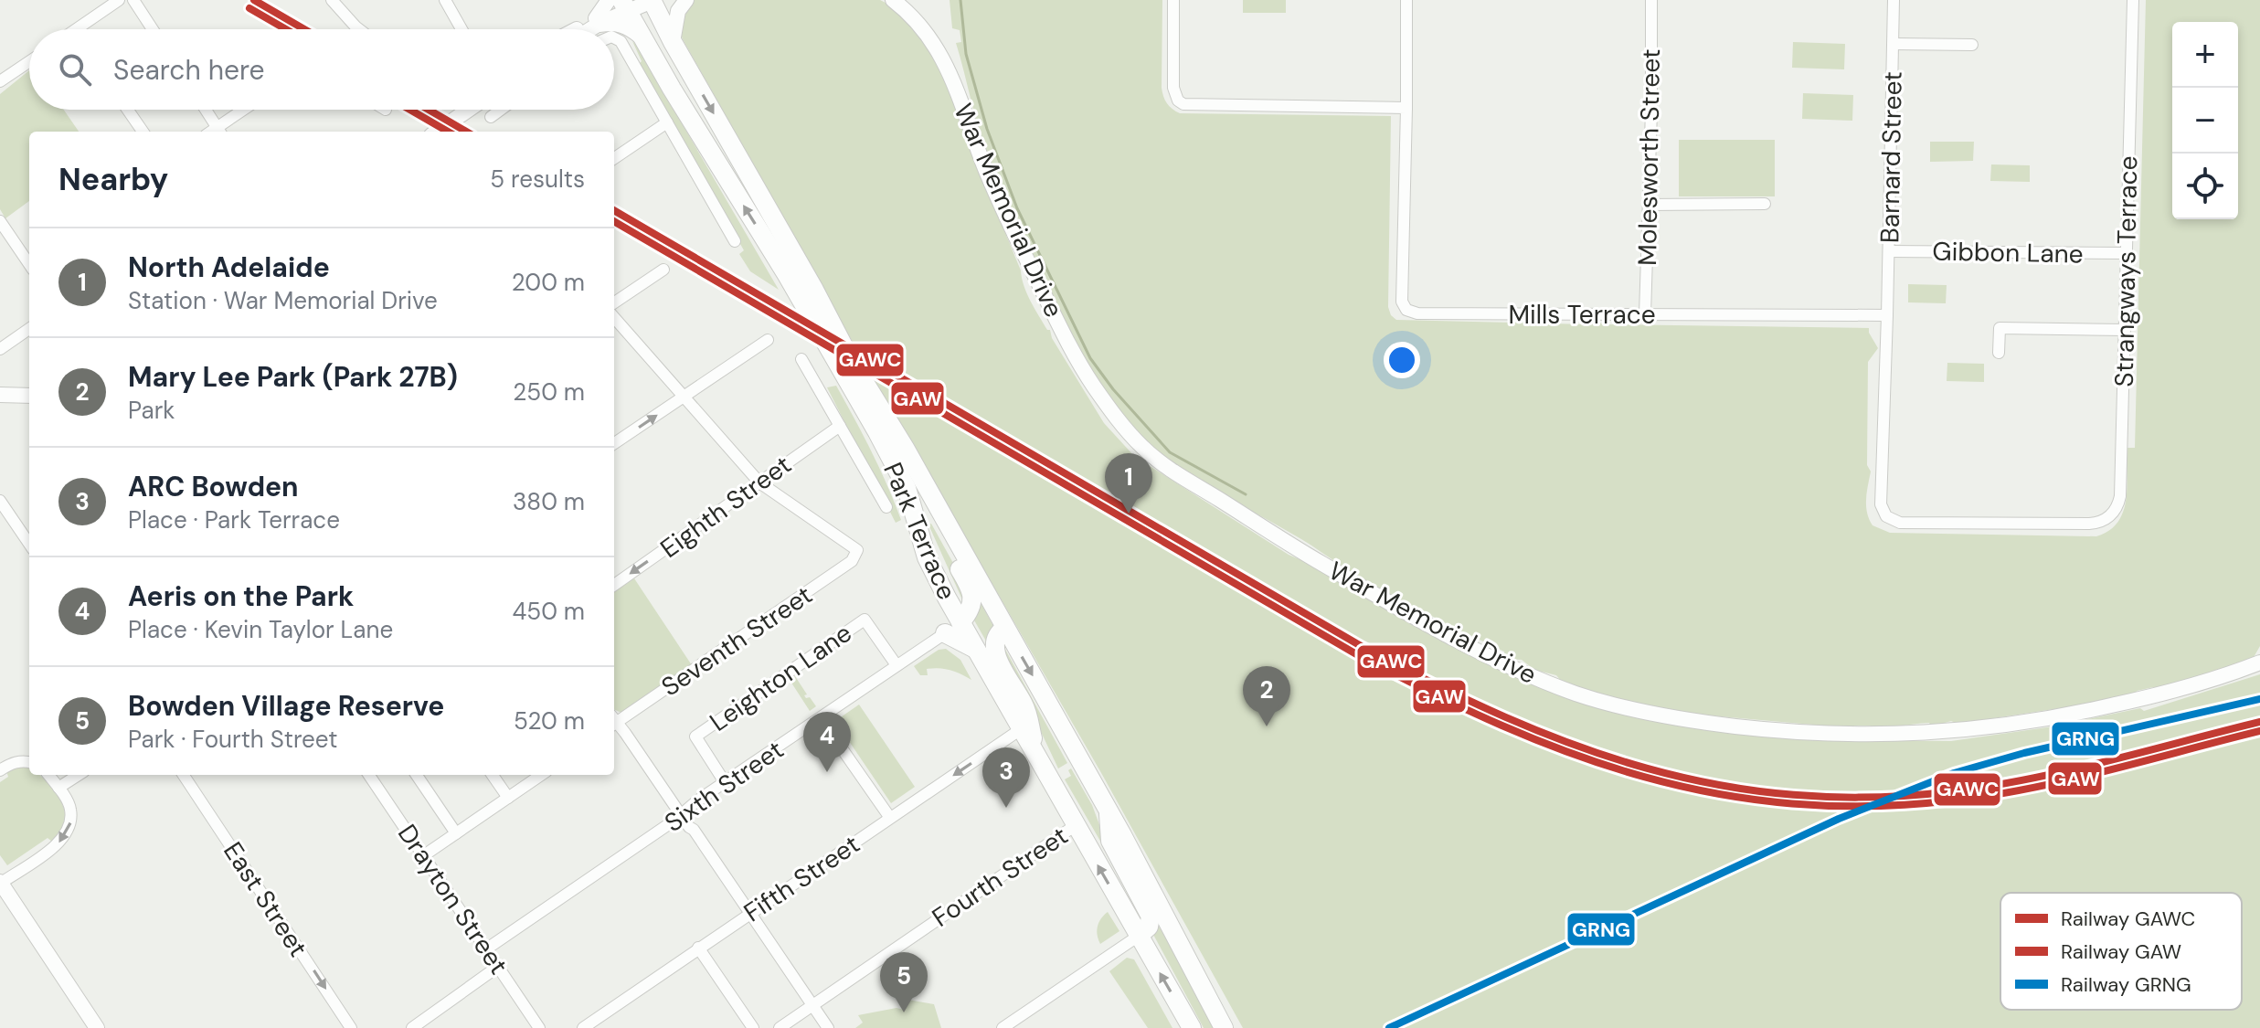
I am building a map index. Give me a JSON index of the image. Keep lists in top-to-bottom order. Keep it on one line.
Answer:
{"streets":{"highway":["Park Terrace"],"street":["Molesworth Street","Barnard Street","War Memorial Drive","Gibbon Lane","Strangways Terrace","Mills Terrace","Eighth Street","Seventh Street","Leighton Lane","Sixth Street","Fourth Street","Fifth Street","East Street","Drayton Street"]},"crossings":[["Molesworth Street","Mills Terrace"],["Barnard Street","Gibbon Lane"],["Barnard Street","Strangways Terrace"],["Barnard Street","Mills Terrace"],["Gibbon Lane","Strangways Terrace"],["Strangways Terrace","Mills Terrace"],["Eighth Street","Park Terrace"],["Eighth Street","Seventh Street"],["Park Terrace","Sixth Street"],["Park Terrace","Fourth Street"],["Park Terrace","Fifth Street"],["Leighton Lane","Sixth Street"],["Sixth Street","Drayton Street"]],"one_way":["Eighth Street","East Street"],"lines":["rail line GAWC","rail line GAW","rail line GRNG"],"legend":["Railway GAWC","Railway GAW","Railway GRNG"],"page":{"map_buttons":["+","−"],"search":"Search here","heading":["Nearby","5 results"],"list":[{"mark":"1","name":"North Adelaide","note":"Station · War Memorial Drive","value":"200 m"},{"mark":"2","name":"Mary Lee Park (Park 27B)","note":"Park","value":"250 m"},{"mark":"3","name":"ARC Bowden","note":"Place · Park Terrace","value":"380 m"},{"mark":"4","name":"Aeris on the Park","note":"Place · Kevin Taylor Lane","value":"450 m"},{"mark":"5","name":"Bowden Village Reserve","note":"Park · Fourth Street","value":"520 m"}],"pins":["1","2","4","3","5"]}}
